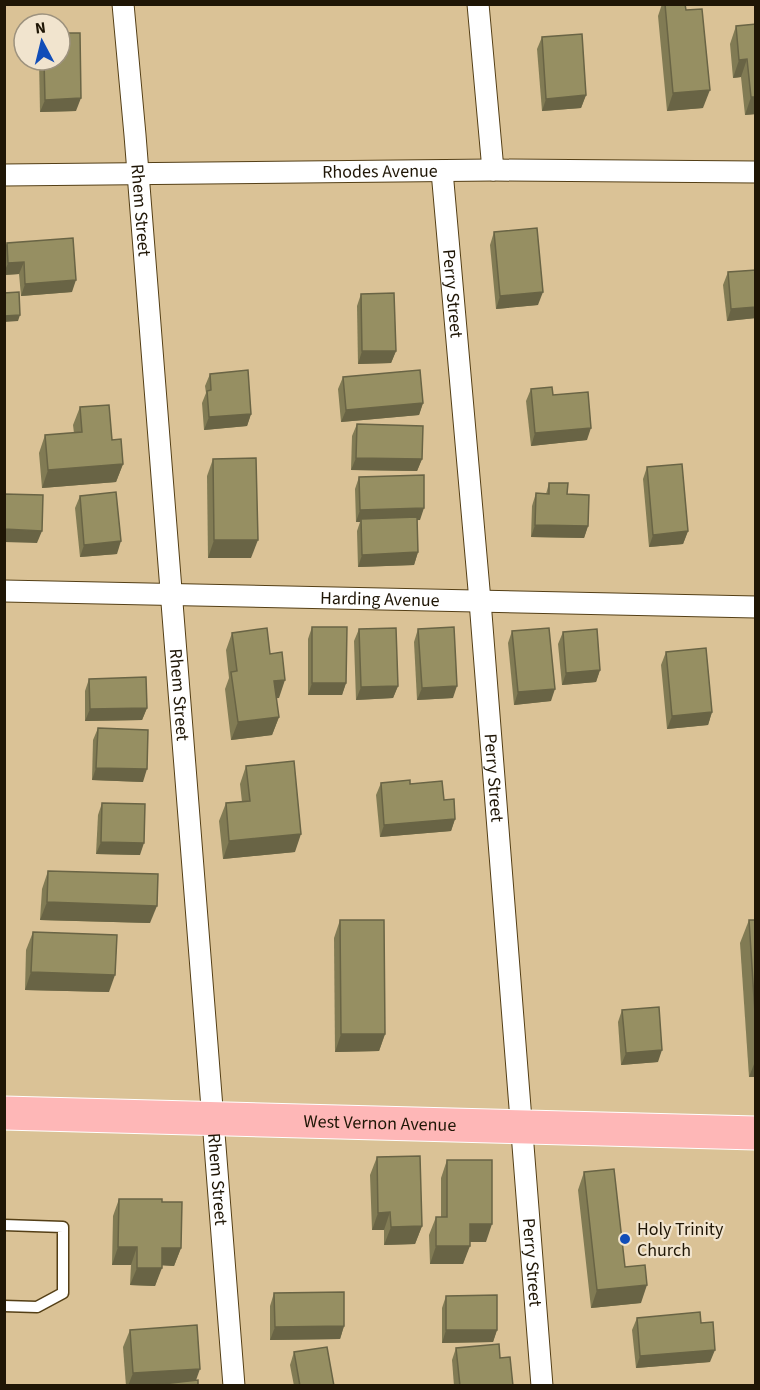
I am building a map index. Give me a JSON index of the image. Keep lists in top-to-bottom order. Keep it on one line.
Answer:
{"streets":{"main road":["West Vernon Avenue"],"street":["Rhodes Avenue","Rhem Street","Perry Street","Harding Avenue"]},"crossings":[["Rhodes Avenue","Rhem Street"],["Rhodes Avenue","Perry Street"],["Rhem Street","Harding Avenue"],["Rhem Street","West Vernon Avenue"],["Perry Street","Harding Avenue"],["Perry Street","West Vernon Avenue"]],"places":["Holy Trinity Church"],"north":"top"}
